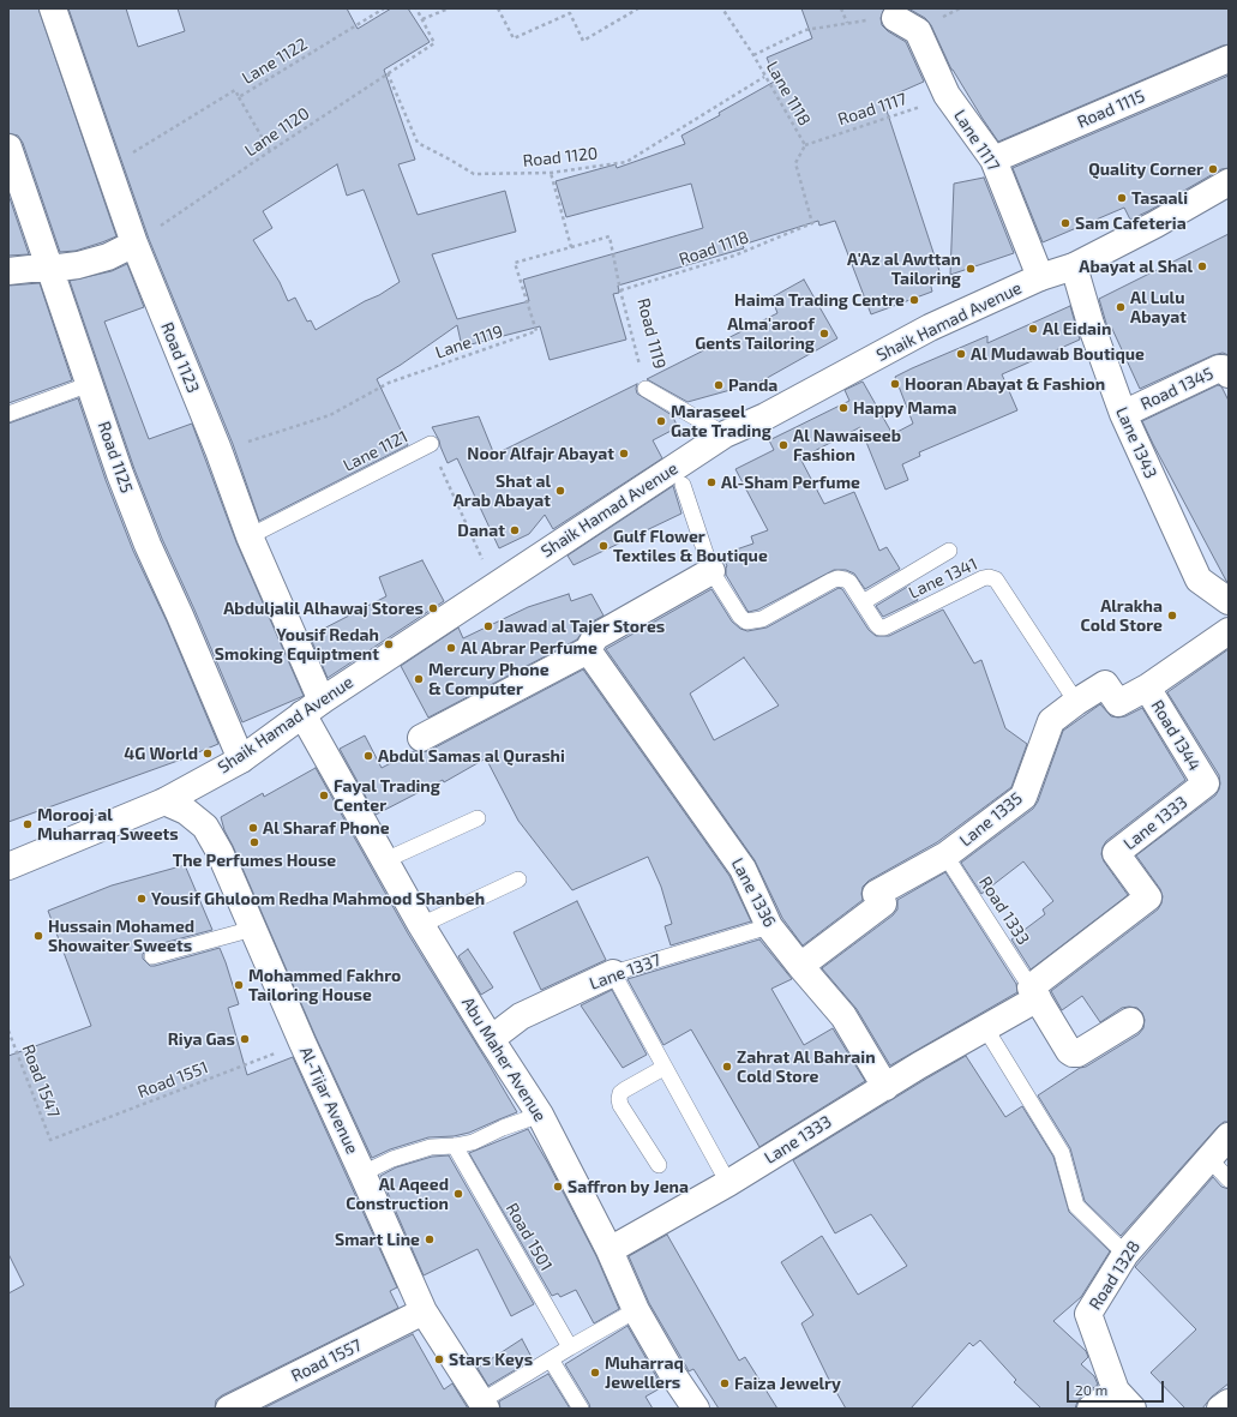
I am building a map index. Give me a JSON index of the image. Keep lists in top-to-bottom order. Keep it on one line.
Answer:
{"streets":{"street":["Road 1115","Lane 1117","Shaik Hamad Avenue","Road 1123","Road 1345","Lane 1343","Road 1125","Road 1344","Lane 1335","Lane 1333","Lane 1336","Lane 1337","Abu Maher Avenue","Al-Tijar Avenue","Road 1328","Road 1557"],"lane":["Road 1119","Lane 1121","Lane 1341","Road 1333","Road 1501"],"path":["Lane 1122","Lane 1118","Road 1117","Lane 1120","Road 1120","Road 1118","Lane 1119","Road 1551","Road 1547"]},"crossings":[["Lane 1122","Road 1123"],["Lane 1118","Road 1117"],["Lane 1118","Road 1120"],["Lane 1118","Road 1118"],["Road 1117","Lane 1117"],["Road 1115","Lane 1117"],["Lane 1120","Road 1120"],["Lane 1120","Road 1123"],["Lane 1117","Shaik Hamad Avenue"],["Road 1118","Road 1119"],["Shaik Hamad Avenue","Road 1119"],["Shaik Hamad Avenue","Road 1123"],["Shaik Hamad Avenue","Lane 1343"],["Shaik Hamad Avenue","Lane 1121"],["Shaik Hamad Avenue","Road 1125"],["Shaik Hamad Avenue","Abu Maher Avenue"],["Shaik Hamad Avenue","Al-Tijar Avenue"],["Road 1119","Lane 1119"],["Lane 1119","Road 1123"],["Road 1123","Lane 1121"],["Road 1123","Abu Maher Avenue"],["Road 1345","Lane 1343"],["Lane 1341","Lane 1335"],["Road 1344","Lane 1335"],["Road 1344","Lane 1333"],["Lane 1335","Lane 1336"],["Lane 1335","Road 1333"],["Lane 1333","Lane 1336"],["Lane 1333","Road 1333"],["Lane 1333","Abu Maher Avenue"],["Lane 1336","Lane 1337"],["Lane 1337","Abu Maher Avenue"],["Road 1551","Road 1547"],["Road 1551","Al-Tijar Avenue"],["Al-Tijar Avenue","Road 1557"]],"places":["Quality Corner","Tasaali","Sam Cafeteria","Abayat al Shal","A'Az al Awttan Tailoring","Haima Trading Centre","Al Lulu Abayat","Al Eidain","Alma'aroof Gents Tailoring","Al Mudawab Boutique","Hooran Abayat & Fashion","Panda","Happy Mama","Maraseel Gate Trading","Al Nawaiseeb Fashion","Noor Alfajr Abayat","Al-Sham Perfume","Shat al Arab Abayat","Danat","Gulf Flower Textiles & Boutique","Abduljalil Alhawaj Stores","Alrakha Cold Store","Jawad al Tajer Stores","Yousif Redah Smoking Equiptment","Al Abrar Perfume","Mercury Phone & Computer","4G World","Abdul Samas al Qurashi","Fayal Trading Center","Morooj al Muharraq Sweets","Al Sharaf Phone","The Perfumes House","Yousif Ghuloom Redha Mahmood Shanbeh","Hussain Mohamed Showaiter Sweets","Mohammed Fakhro Tailoring House","Riya Gas","Zahrat Al Bahrain Cold Store","Saffron by Jena","Al Aqeed Construction","Smart Line","Stars Keys","Muharraq Jewellers","Faiza Jewelry"],"scale_bar":"20 m"}
